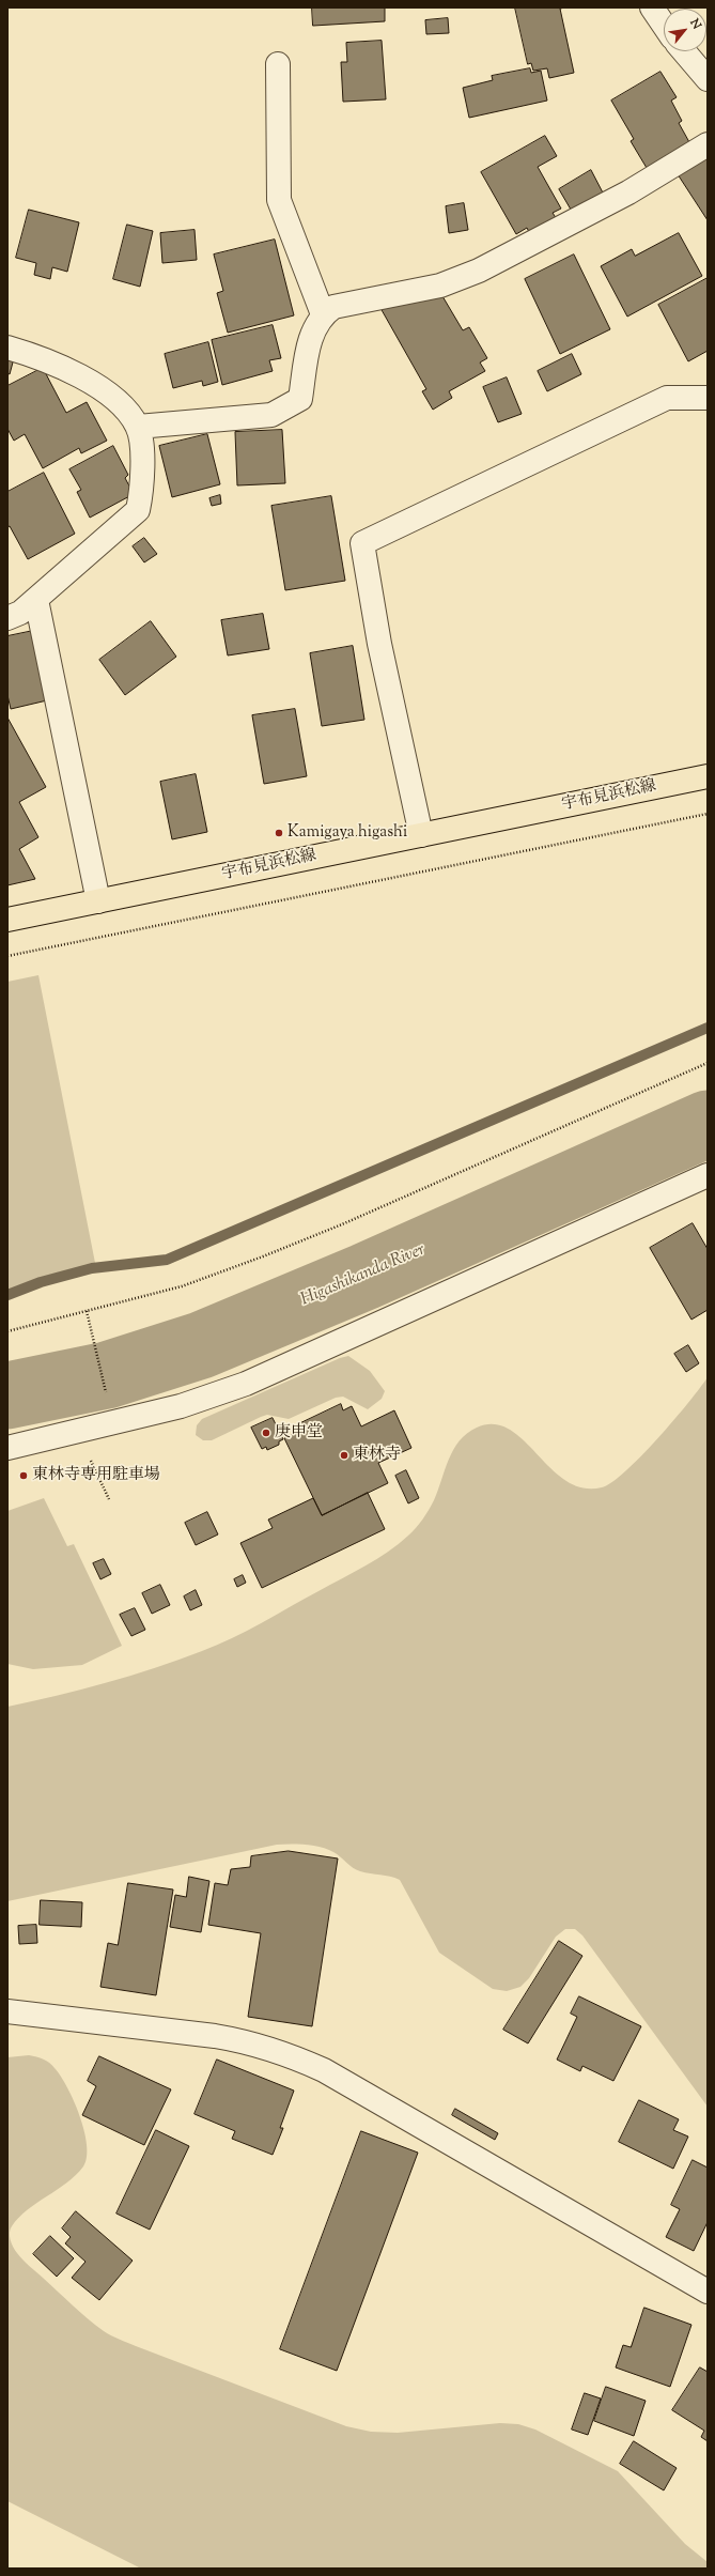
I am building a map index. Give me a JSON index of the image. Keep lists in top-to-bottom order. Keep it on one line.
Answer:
{"streets":{"main road":["宇布見浜松線"]},"water":["Higashikanda River"],"places":["Kamigaya higashi","庚申堂","東林寺","東林寺専用駐車場"],"north":"top right"}
